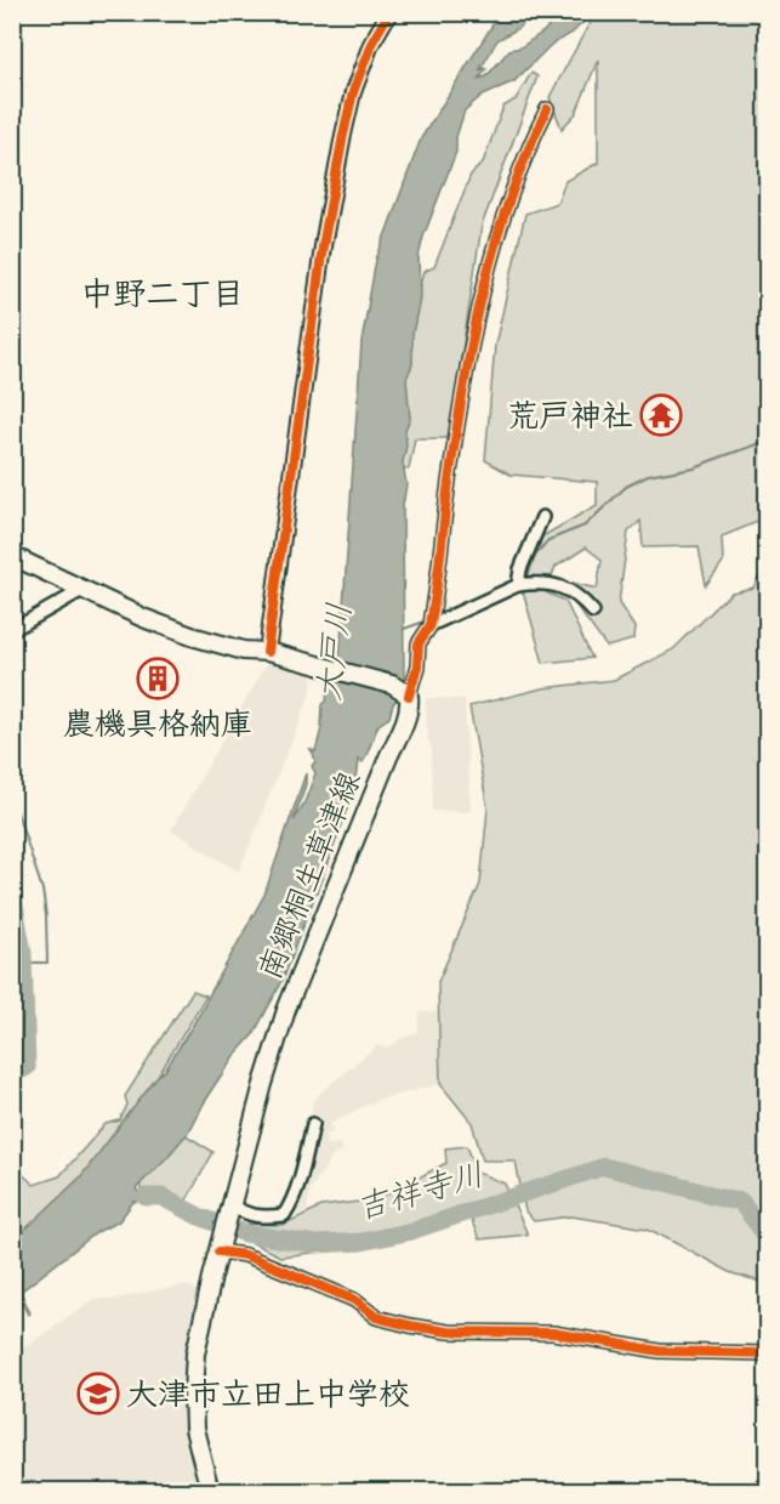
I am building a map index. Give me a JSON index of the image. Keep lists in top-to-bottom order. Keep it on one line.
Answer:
{"streets":{"main road":["南郷桐生草津線"]},"districts":["中野二丁目"],"water":["大戸川","吉祥寺川"],"places":{"temple":["荒戸神社"],"building":["農機具格納庫"],"school or university":["大津市立田上中学校"]}}
